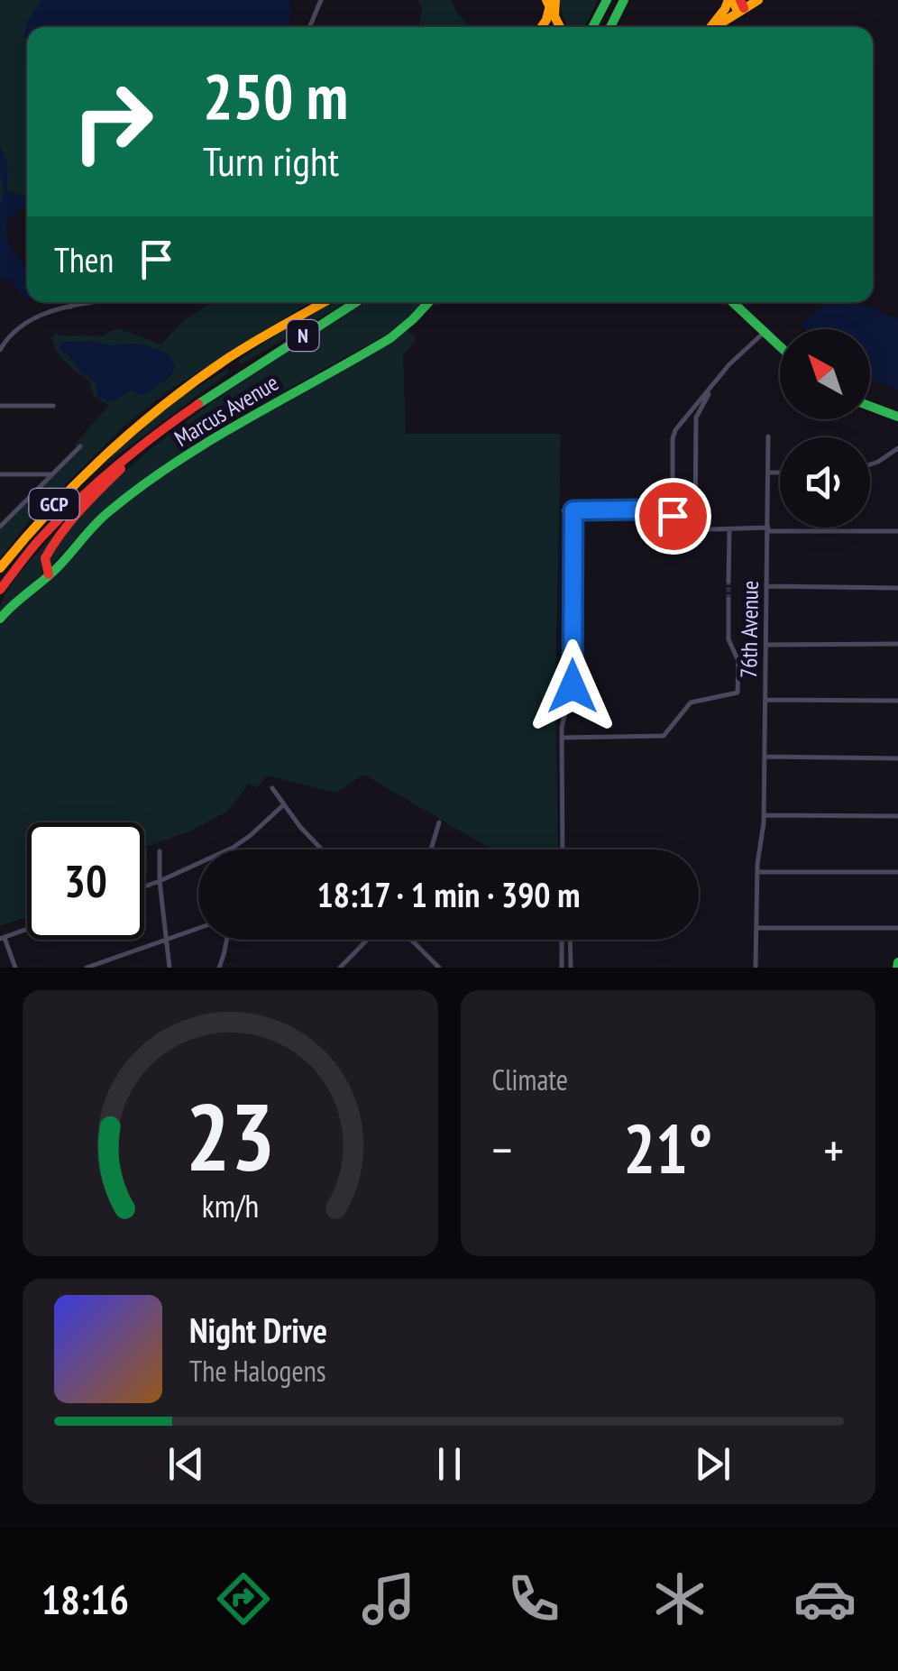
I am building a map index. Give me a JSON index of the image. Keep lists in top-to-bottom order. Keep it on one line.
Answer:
{"streets":{"main road":["N","Marcus Avenue","GCP"],"street":["76th Avenue"]},"crossings":[["N","GCP"]],"north":"top left","page":{"turn":["250 m","Turn right"],"then":"Then","limit":"30","trip":"18:17 · 1 min · 390 m","tile":"Climate","heat":["−","21°","+"],"song":["Night Drive","The Halogens"],"tabs":"18:16","gauge":["23","km/h"]}}
